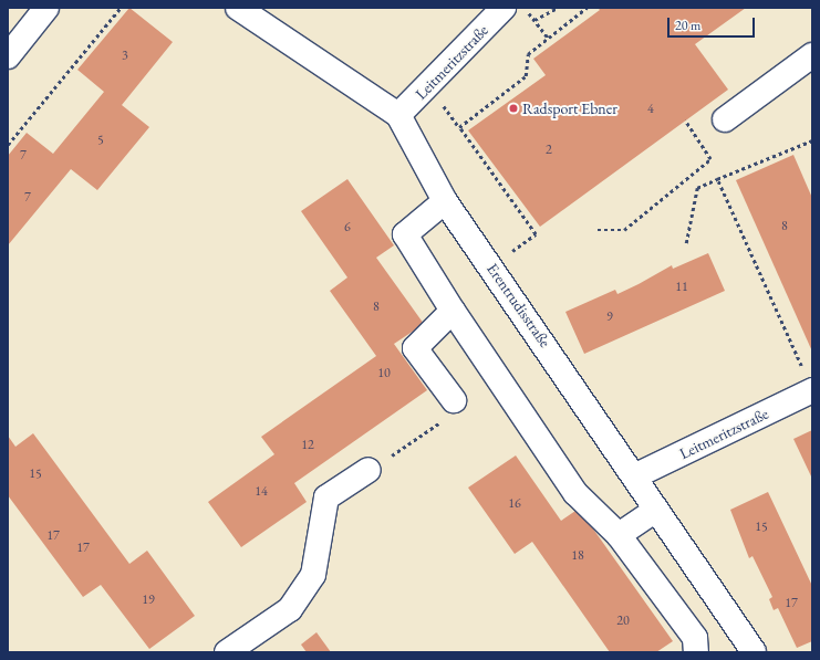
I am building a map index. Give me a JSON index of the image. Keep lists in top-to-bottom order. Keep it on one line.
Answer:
{"streets":{"street":["Leitmeritzstraße","Erentrudisstraße"]},"crossings":[["Leitmeritzstraße","Erentrudisstraße"]],"places":["Radsport Ebner"],"house_numbers":["3","4","5","2","7","7","8","6","11","8","9","10","12","15","14","16","15","17","17","18","19","17","20"],"scale_bar":"20 m"}
